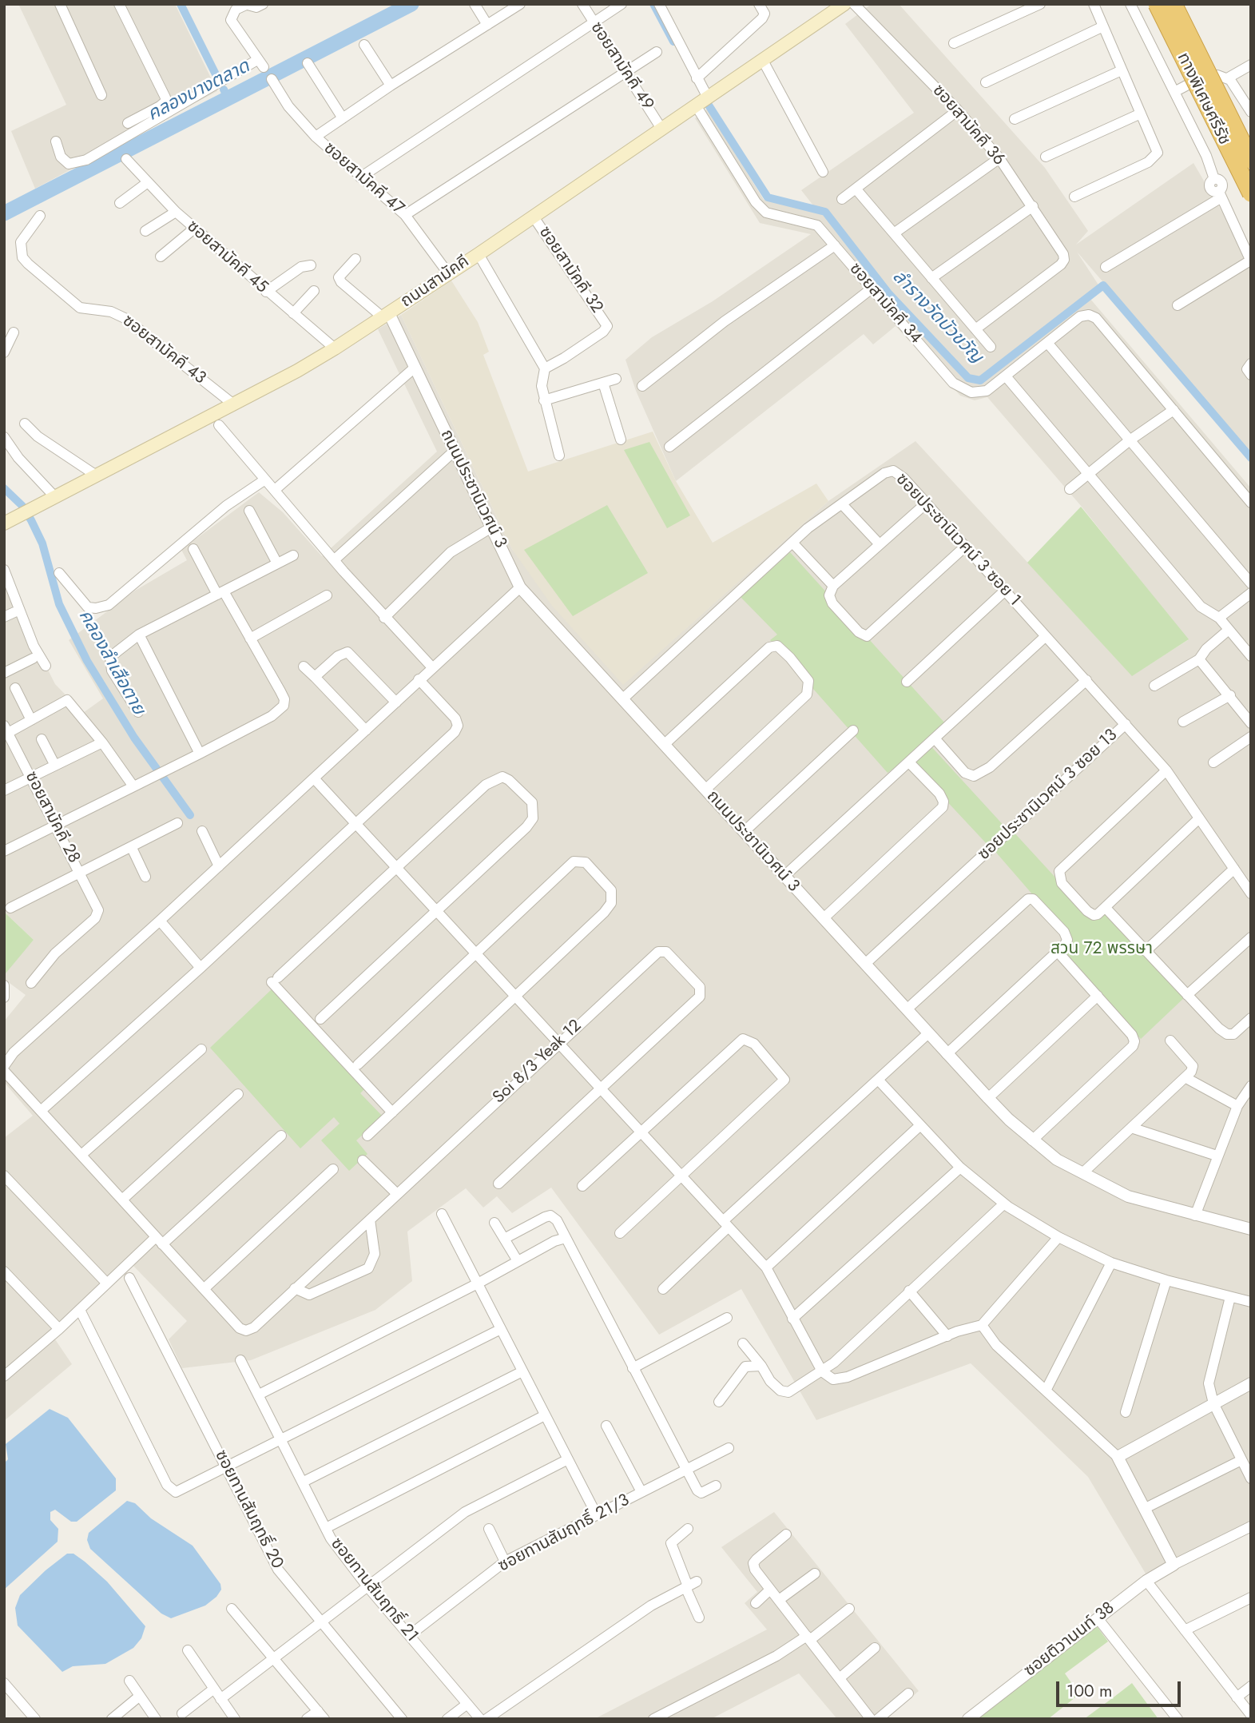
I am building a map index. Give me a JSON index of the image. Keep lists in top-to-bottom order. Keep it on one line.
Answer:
{"streets":{"highway":["ทางพิเศษศรีรัช"],"main road":["ถนนสามัคคี"],"street":["ซอยสามัคคี 49","ซอยสามัคคี 36","ซอยสามัคคี 47","ซอยสามัคคี 45","ซอยสามัคคี 32","ซอยสามัคคี 34","ซอยสามัคคี 43","ถนนประชานิเวศน์ 3","ซอยประชานิเวศน์ 3 ซอย 1","ซอยประชานิเวศน์ 3 ซอย 13","ซอยสามัคคี 28","Soi 8/3 Yeak 12","ซอยทานสัมฤทธิ์ 20","ซอยทานสัมฤทธิ์ 21/3","ซอยทานสัมฤทธิ์ 21","ซอยติวานนท์ 38"]},"crossings":[["ซอยสามัคคี 49","ถนนสามัคคี"],["ซอยสามัคคี 47","ถนนสามัคคี"],["ซอยสามัคคี 45","ถนนสามัคคี"],["ซอยสามัคคี 32","ถนนสามัคคี"],["ถนนสามัคคี","ซอยสามัคคี 34"],["ถนนสามัคคี","ซอยสามัคคี 43"],["ถนนสามัคคี","ถนนประชานิเวศน์ 3"],["ถนนประชานิเวศน์ 3","ซอยประชานิเวศน์ 3 ซอย 1"],["ถนนประชานิเวศน์ 3","ซอยประชานิเวศน์ 3 ซอย 13"],["ซอยประชานิเวศน์ 3 ซอย 1","ซอยประชานิเวศน์ 3 ซอย 13"],["ซอยทานสัมฤทธิ์ 21/3","ซอยทานสัมฤทธิ์ 21"]],"water":["คลองบางตลาด","ลำรางวัดบัวขวัญ","คลองลำเสือตาย"],"parks":["สวน 72 พรรษา"],"scale_bar":"100 m"}
